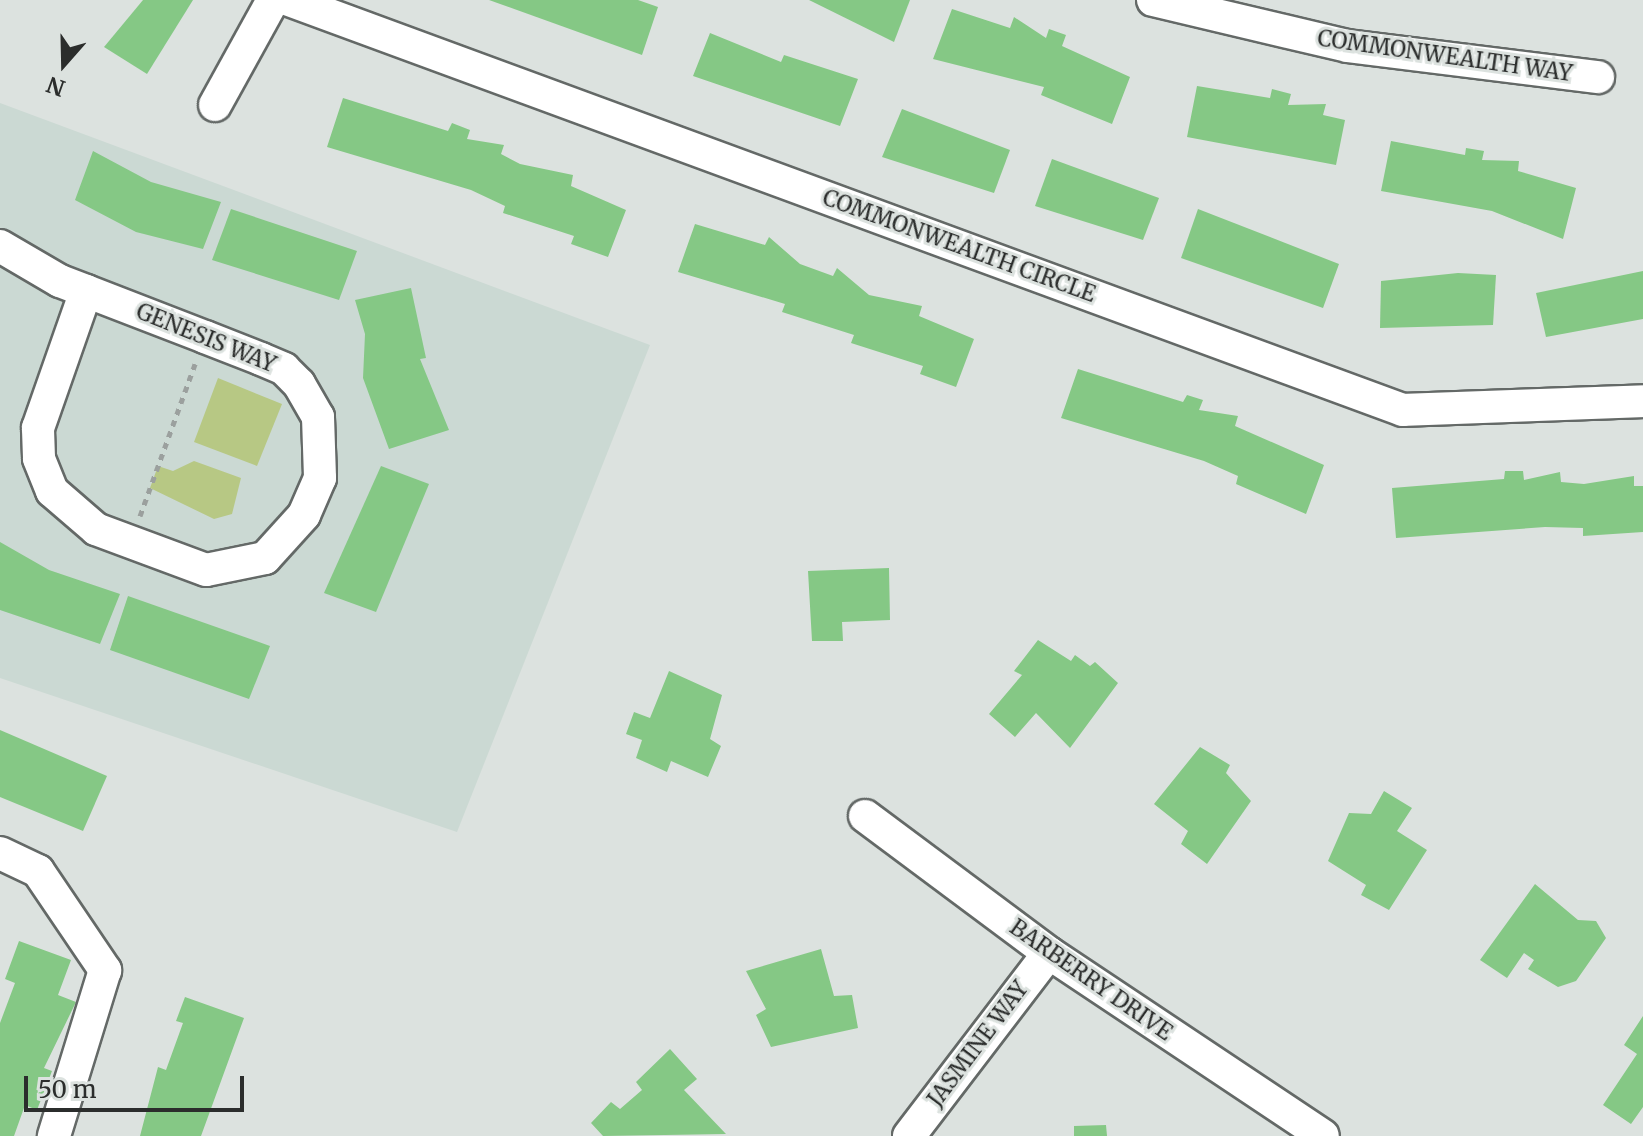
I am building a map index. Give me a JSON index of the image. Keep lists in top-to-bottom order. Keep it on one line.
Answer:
{"streets":{"street":["COMMONWEALTH WAY","COMMONWEALTH CIRCLE","GENESIS WAY","BARBERRY DRIVE","JASMINE WAY"]},"crossings":[["BARBERRY DRIVE","JASMINE WAY"]],"scale_bar":"50 m","north":"bottom"}
